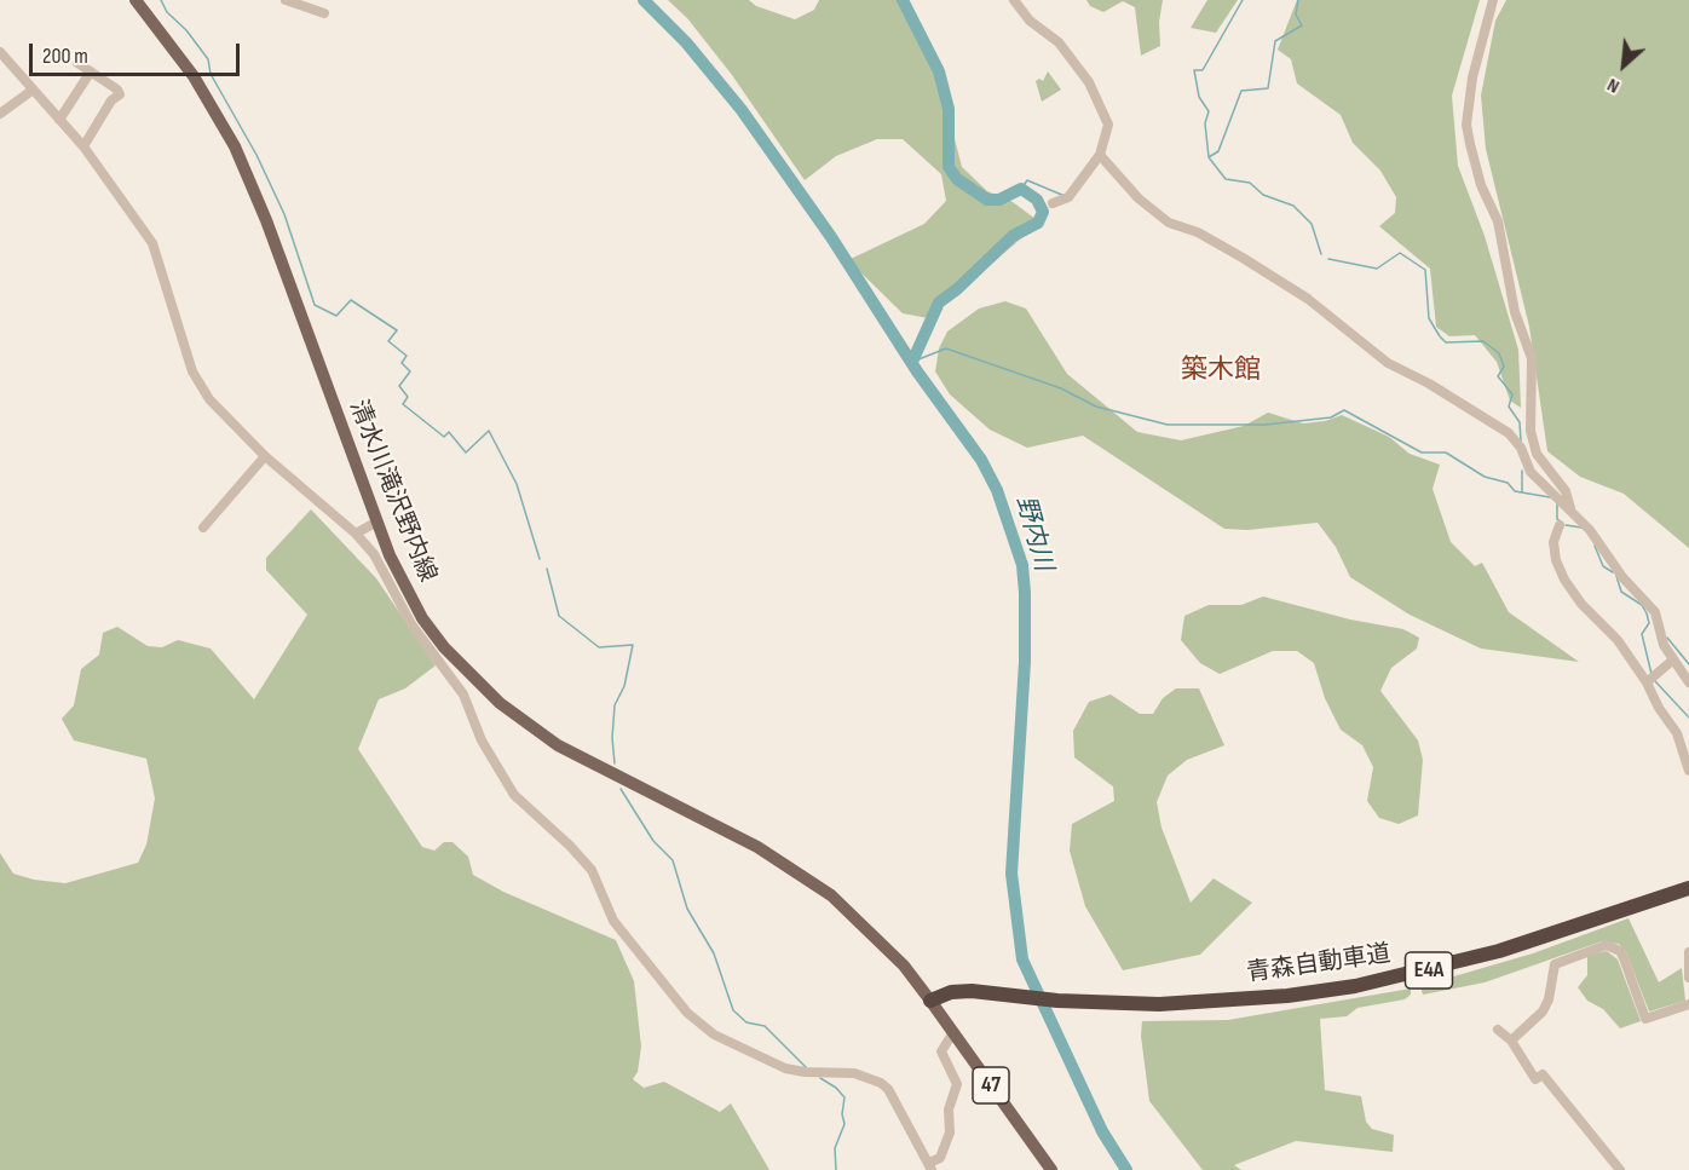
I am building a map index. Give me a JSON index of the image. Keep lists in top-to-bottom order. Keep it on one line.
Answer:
{"streets":{"highway":["青森自動車道","E4A"],"main road":["清水川滝沢野内線","47"]},"crossings":[["清水川滝沢野内線","青森自動車道"],["清水川滝沢野内線","47"],["青森自動車道","47"]],"districts":["築木館"],"water":["野内川"],"scale_bar":"200 m","north":"bottom left"}
